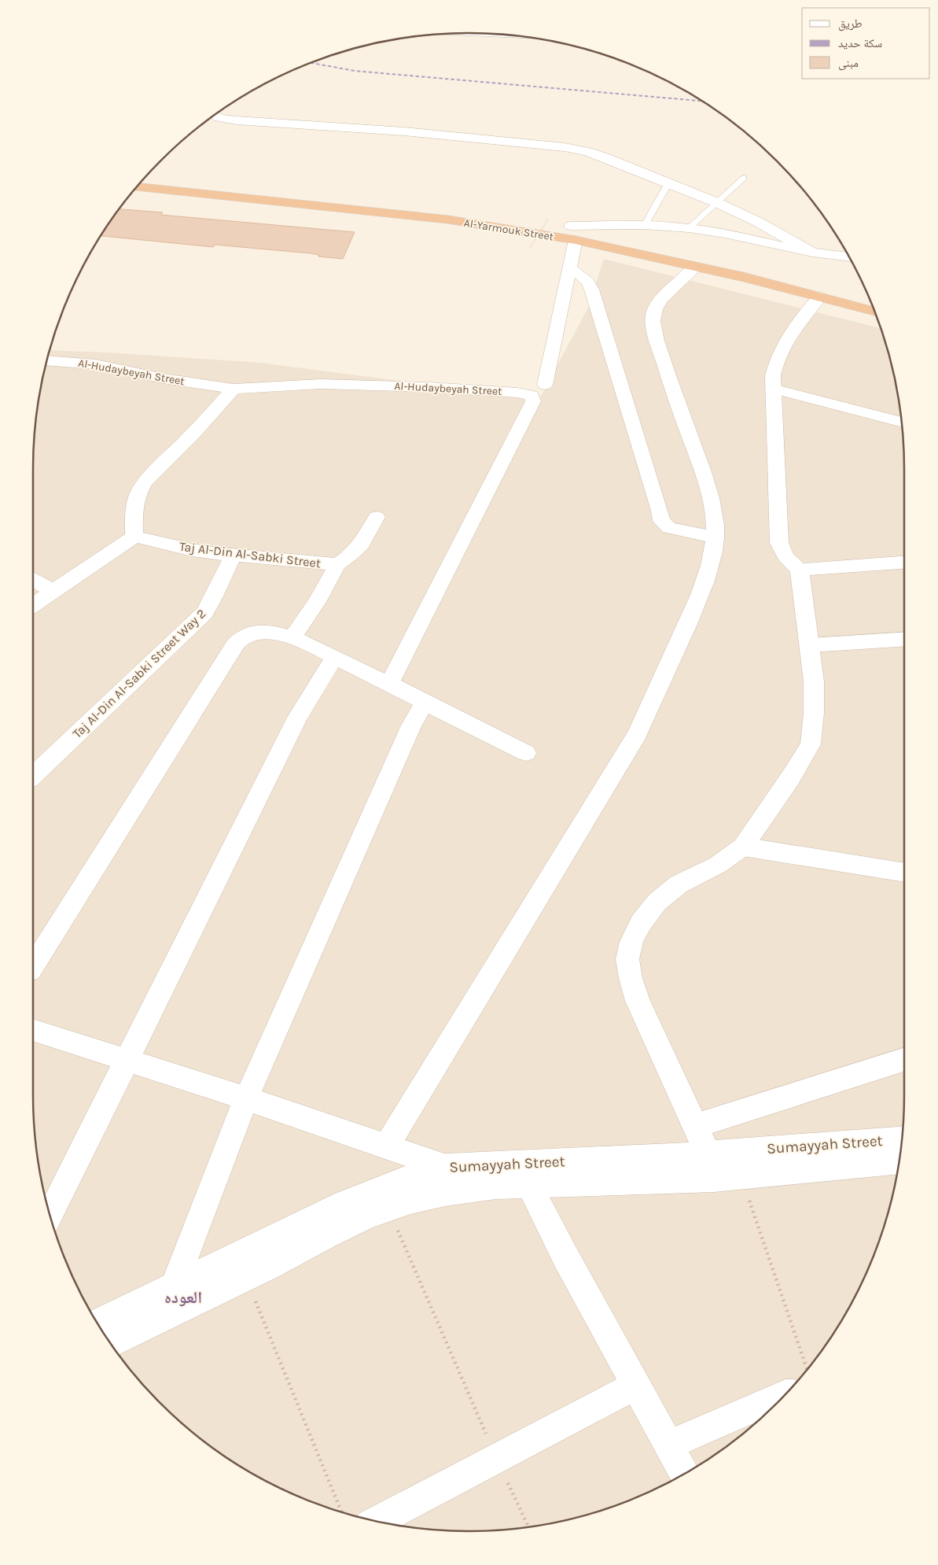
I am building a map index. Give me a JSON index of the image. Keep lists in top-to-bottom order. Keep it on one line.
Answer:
{"streets":{"highway":["Al-Yarmouk Street"],"street":["Al-Hudaybeyah Street","Taj Al-Din Al-Sabki Street","Taj Al-Din Al-Sabki Street Way 2","Sumayyah Street"]},"crossings":[["Taj Al-Din Al-Sabki Street","Taj Al-Din Al-Sabki Street Way 2"]],"districts":["العوده"],"legend":["طريق","سكة حديد","مبنى"]}
